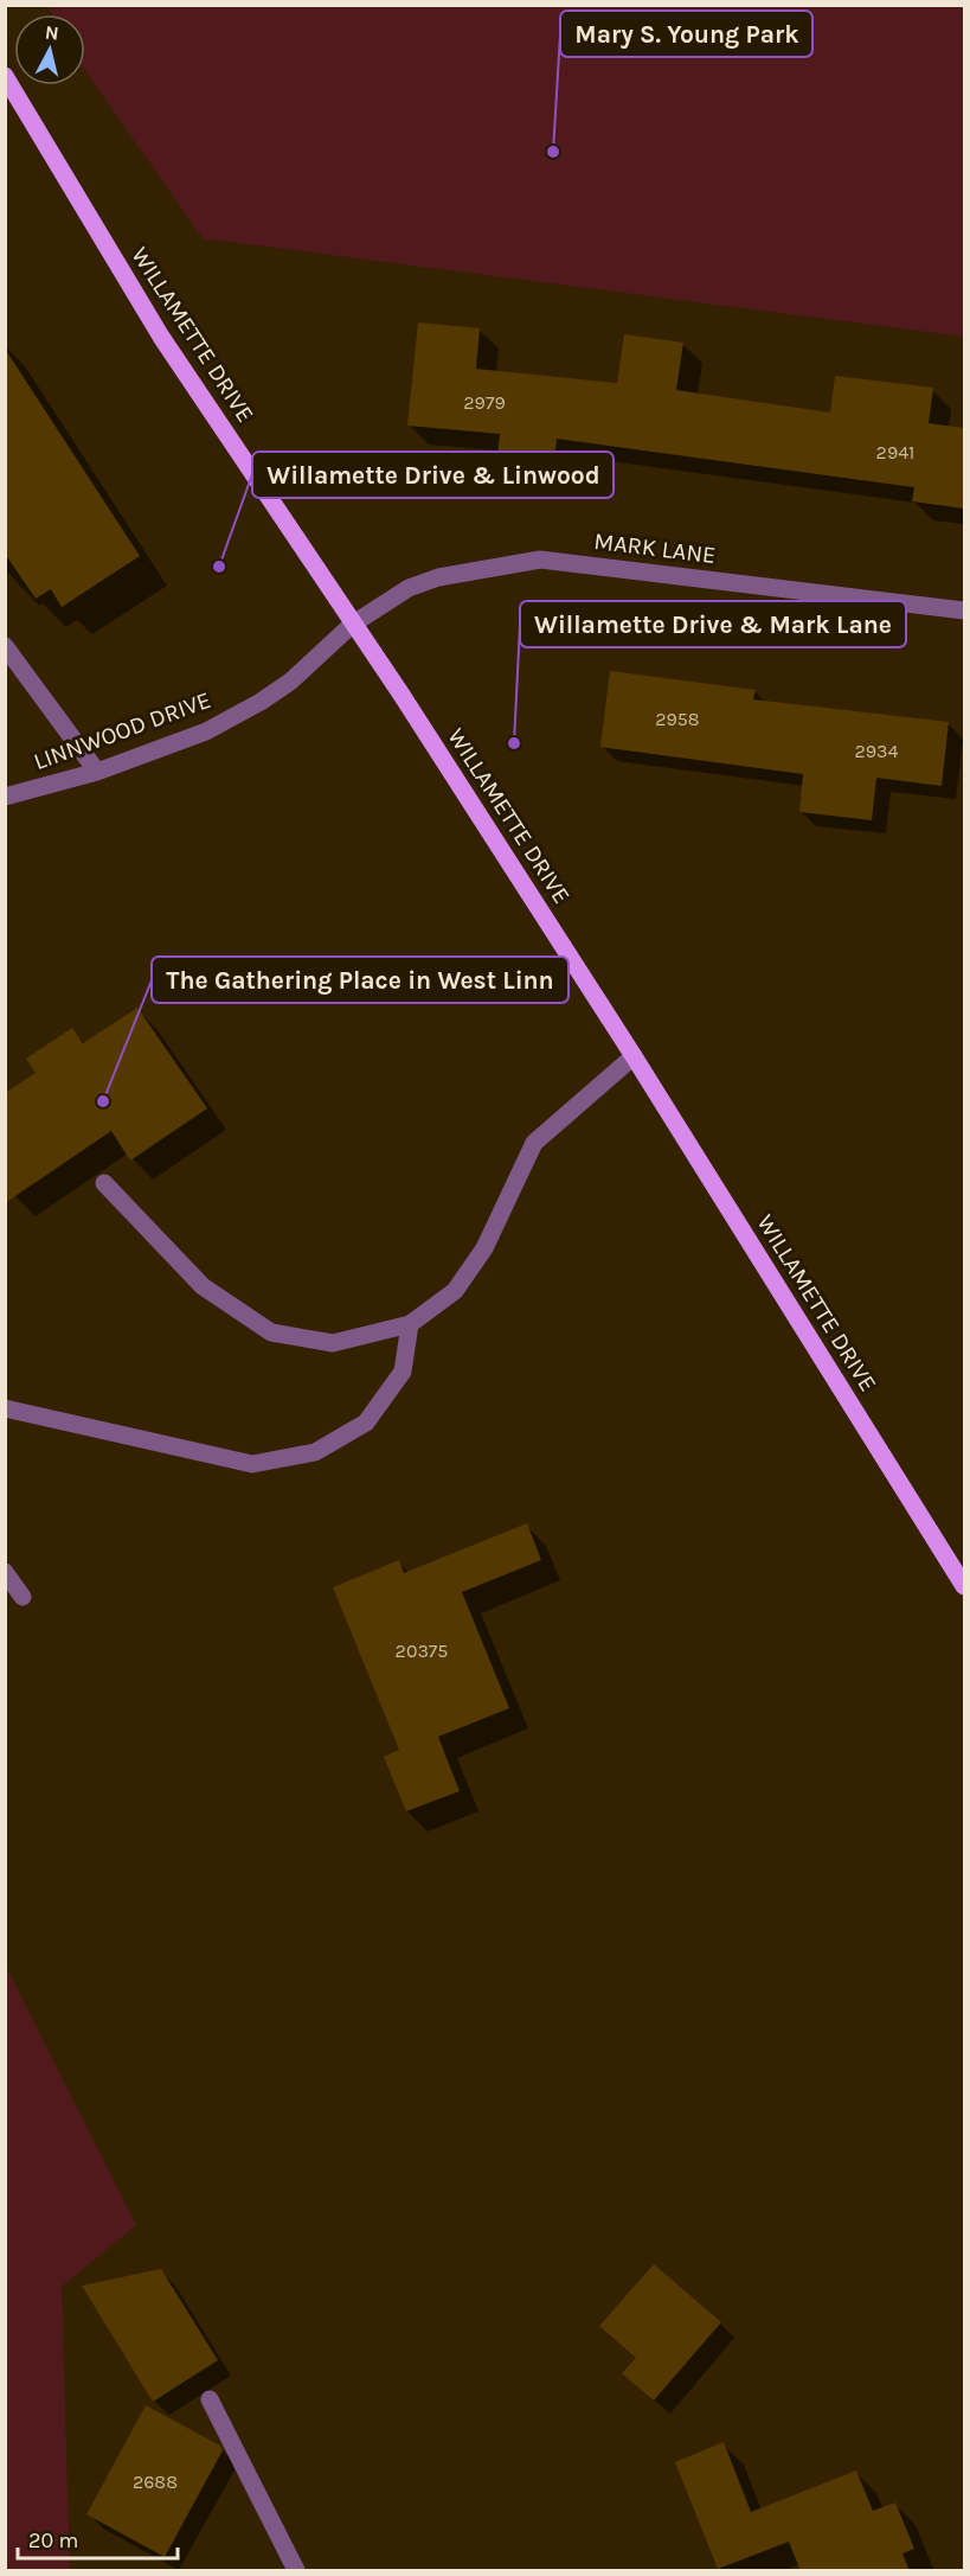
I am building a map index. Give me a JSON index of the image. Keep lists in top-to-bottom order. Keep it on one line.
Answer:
{"streets":{"main road":["WILLAMETTE DRIVE"],"street":["MARK LANE","LINNWOOD DRIVE"]},"crossings":[["WILLAMETTE DRIVE","MARK LANE"],["WILLAMETTE DRIVE","LINNWOOD DRIVE"],["MARK LANE","LINNWOOD DRIVE"]],"places":["Mary S. Young Park","Willamette Drive & Linwood","Willamette Drive & Mark Lane","The Gathering Place in West Linn"],"house_numbers":["2979","2941","2958","2934","20375","2688"],"scale_bar":"20 m","north":"top"}
